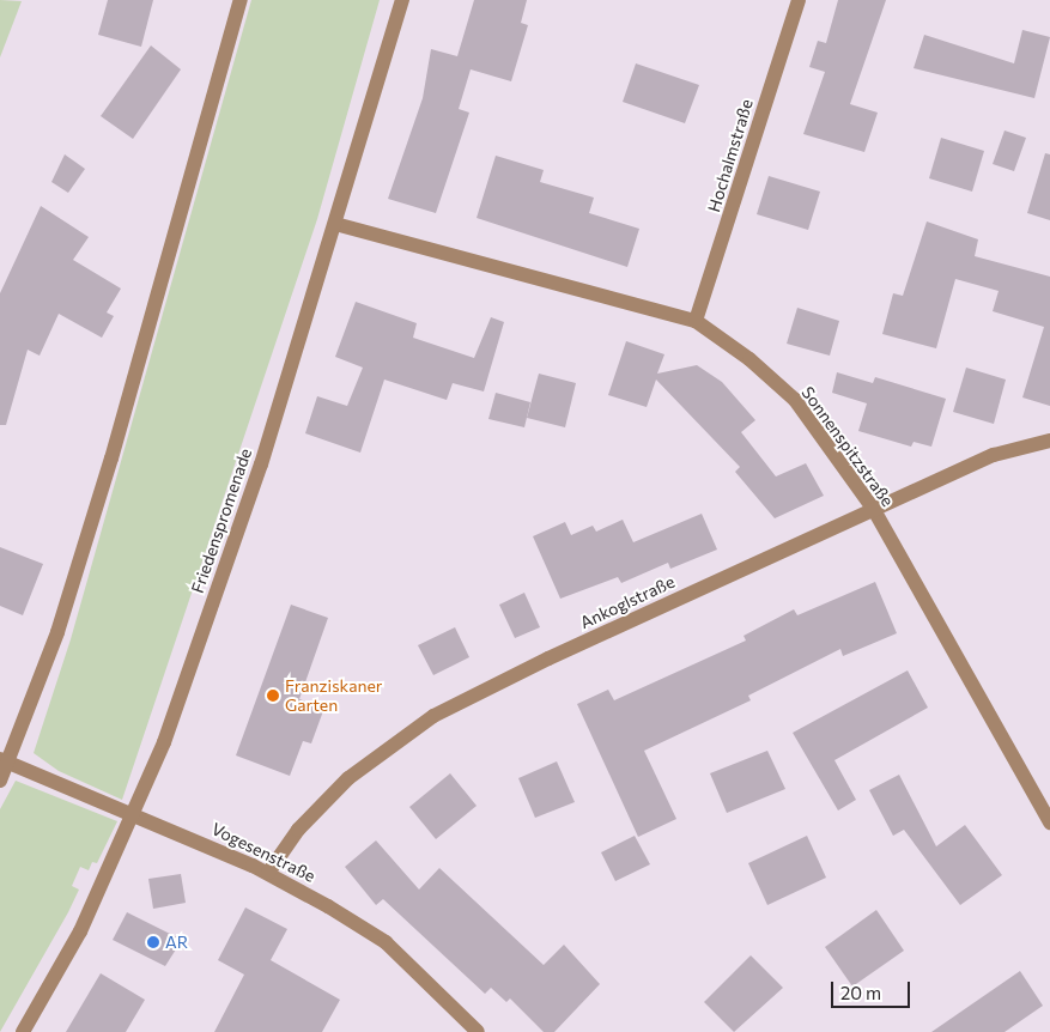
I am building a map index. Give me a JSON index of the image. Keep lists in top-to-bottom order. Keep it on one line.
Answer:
{"streets":{"street":["Hochalmstraße","Sonnenspitzstraße","Friedenspromenade","Ankoglstraße","Vogesenstraße"]},"crossings":[["Hochalmstraße","Sonnenspitzstraße"],["Sonnenspitzstraße","Friedenspromenade"],["Sonnenspitzstraße","Ankoglstraße"],["Friedenspromenade","Vogesenstraße"],["Ankoglstraße","Vogesenstraße"]],"places":["Franziskaner Garten","AR"],"scale_bar":"20 m"}
